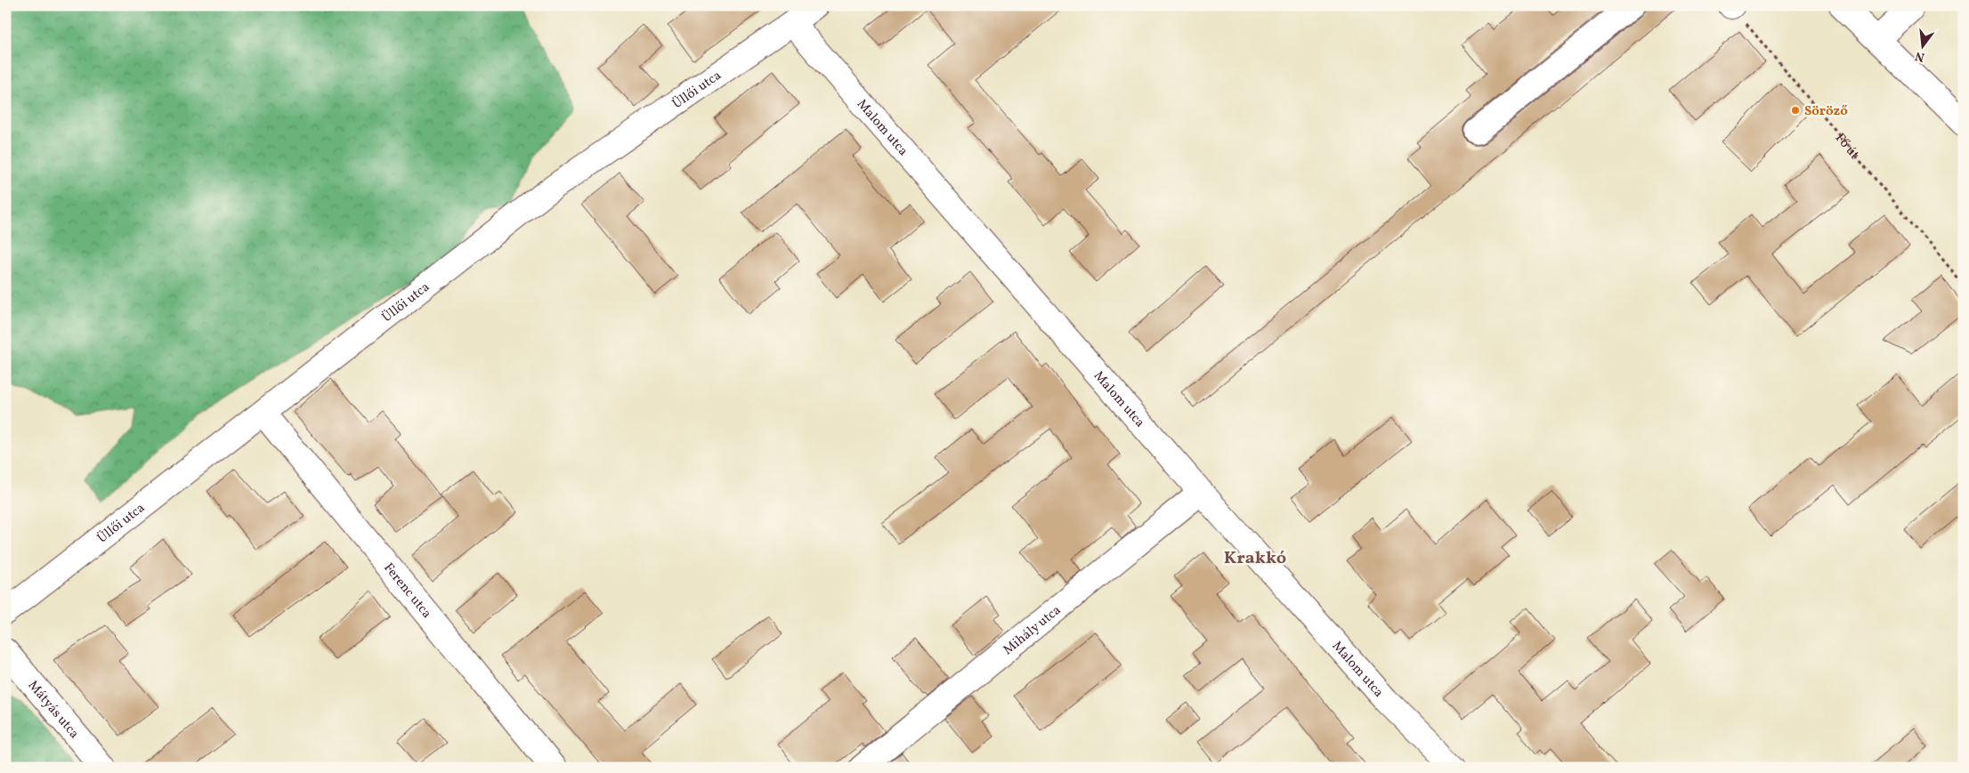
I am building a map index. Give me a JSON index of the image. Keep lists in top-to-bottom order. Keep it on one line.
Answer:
{"streets":{"street":["Üllői utca","Malom utca","Ferenc utca","Mihály utca","Mátyás utca"],"path":["Fő út"]},"crossings":[["Üllői utca","Malom utca"],["Üllői utca","Ferenc utca"],["Malom utca","Mihály utca"]],"districts":["Krakkó"],"places":["Söröző"],"north":"bottom"}
